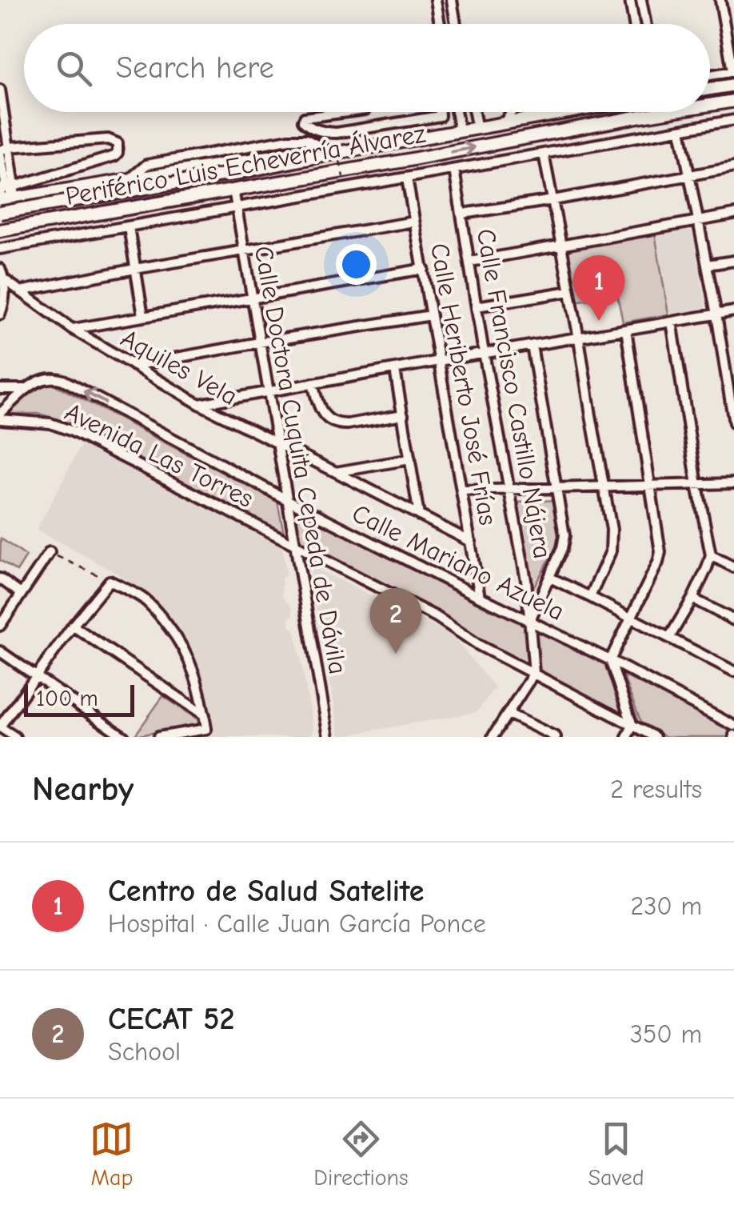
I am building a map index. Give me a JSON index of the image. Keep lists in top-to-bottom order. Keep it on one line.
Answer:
{"streets":{"highway":["Periférico Luis Echeverría Álvarez"],"street":["Aquiles Vela","Calle Heriberto José Frías","Calle Francisco Castillo Nájera","Avenida Las Torres","Calle Doctora Cuquita Cepeda de Dávila","Calle Mariano Azuela"]},"crossings":[["Periférico Luis Echeverría Álvarez","Calle Doctora Cuquita Cepeda de Dávila"],["Aquiles Vela","Calle Heriberto José Frías"],["Aquiles Vela","Calle Doctora Cuquita Cepeda de Dávila"],["Calle Heriberto José Frías","Calle Mariano Azuela"],["Calle Francisco Castillo Nájera","Avenida Las Torres"],["Calle Francisco Castillo Nájera","Calle Mariano Azuela"],["Avenida Las Torres","Calle Doctora Cuquita Cepeda de Dávila"],["Avenida Las Torres","Calle Mariano Azuela"],["Calle Doctora Cuquita Cepeda de Dávila","Calle Mariano Azuela"]],"scale_bar":"100 m","page":{"search":"Search here","pins":["1","2"],"scale":"100 m","heading":["Nearby","2 results"],"list":[{"mark":"1","name":"Centro de Salud Satelite","note":"Hospital · Calle Juan García Ponce","value":"230 m"},{"mark":"2","name":"CECAT 52","note":"School","value":"350 m"}],"nav":["Map","Directions","Saved"]}}
